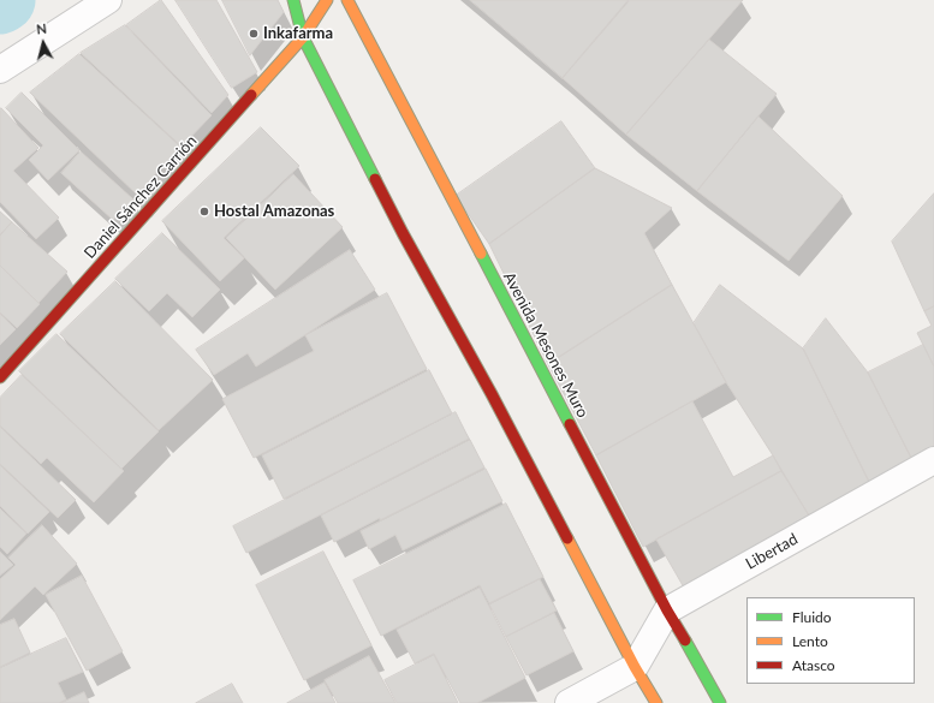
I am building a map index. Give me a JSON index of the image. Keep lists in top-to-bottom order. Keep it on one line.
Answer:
{"streets":{"street":["Daniel Sánchez Carrión","Avenida Mesones Muro","Libertad"]},"crossings":[["Avenida Mesones Muro","Libertad"]],"places":["Inkafarma","Hostal Amazonas"],"legend":["Fluido","Lento","Atasco"],"north":"top"}
